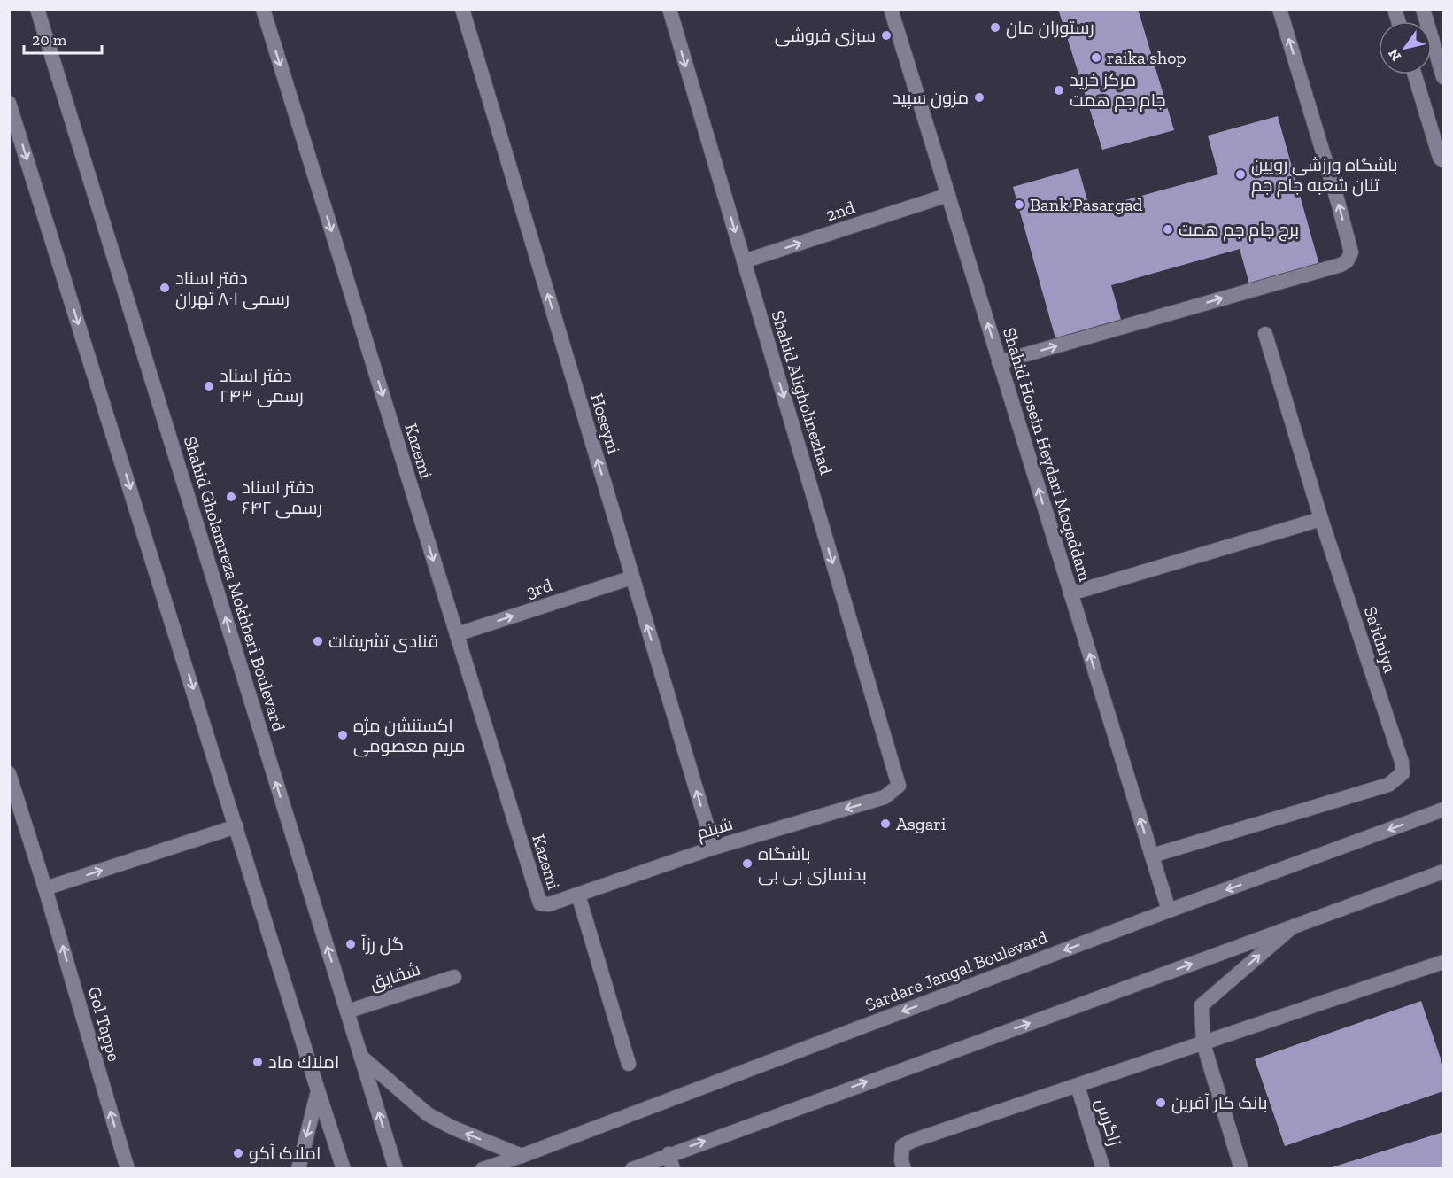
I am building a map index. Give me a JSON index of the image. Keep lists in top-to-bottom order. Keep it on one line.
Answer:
{"streets":{"street":["2nd","Shahid Aligholinezhad","Hoseyni","Kazemi","Shahid Hosein Heydari Moqaddam","Shahid Gholamreza Mokhberi Boulevard","3rd","Sa'idniya","شبنم","Sardare Jangal Boulevard","شقایق","Gol Tappe","زاگرس"]},"crossings":[["2nd","Shahid Aligholinezhad"],["2nd","Shahid Hosein Heydari Moqaddam"],["Shahid Aligholinezhad","شبنم"],["Hoseyni","3rd"],["Hoseyni","شبنم"],["Kazemi","3rd"],["Kazemi","شبنم"],["Shahid Hosein Heydari Moqaddam","Sa'idniya"],["Shahid Hosein Heydari Moqaddam","Sardare Jangal Boulevard"],["Shahid Gholamreza Mokhberi Boulevard","شقایق"]],"one_way":["2nd","Shahid Aligholinezhad","Hoseyni","Kazemi","Shahid Hosein Heydari Moqaddam","3rd","شبنم","Gol Tappe"],"places":["رستوران مان","سبزی فروشی","raika shop","مرکز خرید جام جم همت","مزون سپید","باشگاه ورزشی رویین تنان شعبه جام جم","Bank Pasargad","برج جام جم همت","دفتر اسناد رسمی ۸۰۱ تهران","دفتر اسناد رسمی ۲۴۳","دفتر اسناد رسمی ۶۴۲","قنادی تشریفات","اکستنشن مژه مریم معصومی","Asgari","باشگاه بدنسازی بی بی","گل رزآ","املاك ماد","بانک کار آفرین","املاک آکو"],"scale_bar":"20 m","north":"bottom left"}
